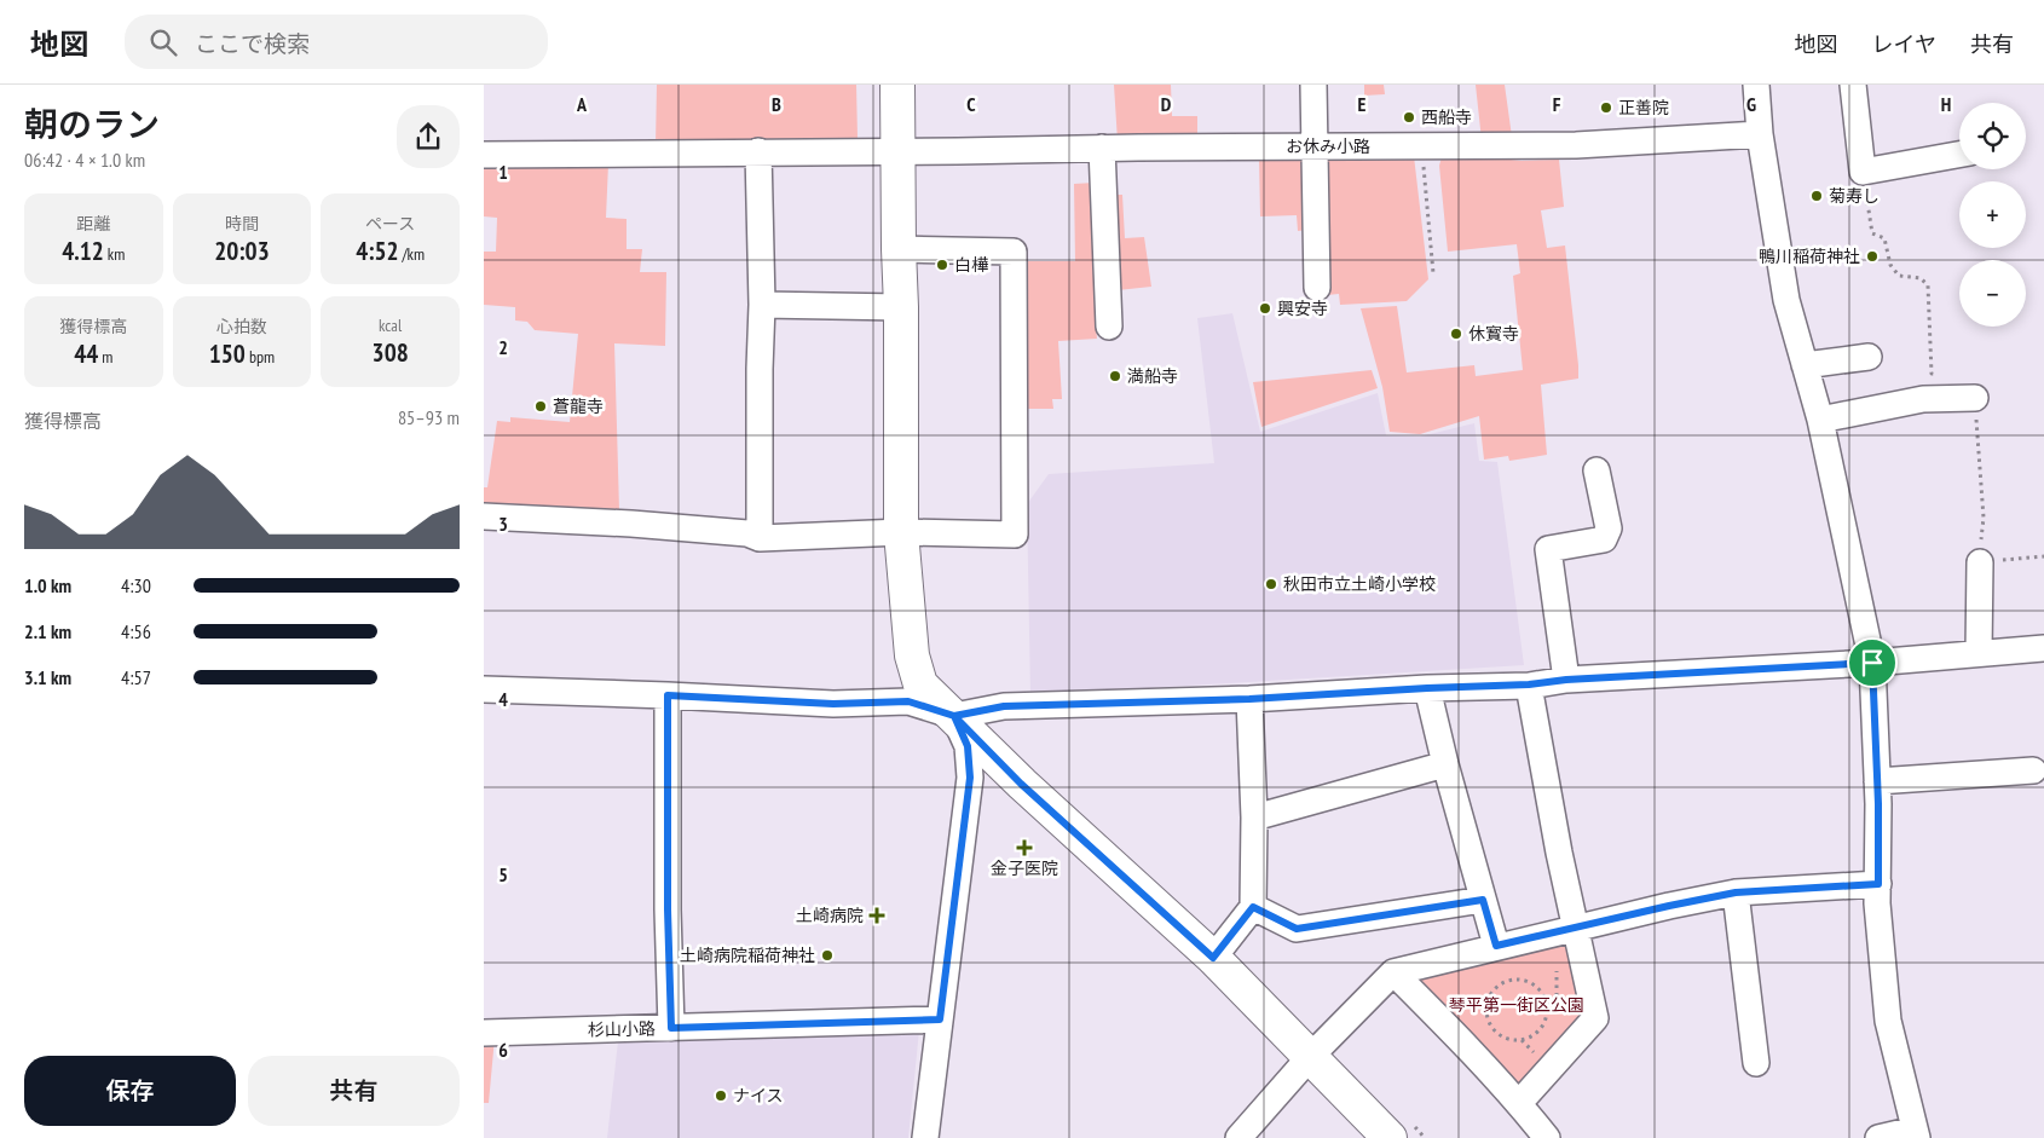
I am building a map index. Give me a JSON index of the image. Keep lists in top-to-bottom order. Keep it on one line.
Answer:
{"streets":{"street":["お休み小路","杉山小路"]},"parks":["琴平第一街区公園"],"places":{"other":["正善院","西船寺","菊寿し","鴨川稲荷神社","白樺","興安寺","休寳寺","満船寺","蒼龍寺","秋田市立土崎小学校","土崎病院稲荷神社","ナイス"],"health":["金子医院","土崎病院"]},"page":{"header":"地図","search":"ここで検索","nav":["地図","レイヤ","共有"],"heading":["朝のラン","06:42 · 4 × 1.0 km"],"map_buttons":["+","−"],"stats":[["距離","4.12 km"],["時間","20:03"],["ペース","4:52 /km"],["獲得標高","44 m"],["心拍数","150 bpm"],["kcal","308"]],"chart":["獲得標高","85–93 m"],"list":[{"name":"1.0 km","note":"4:30"},{"name":"2.1 km","note":"4:56"},{"name":"3.1 km","note":"4:57"}],"buttons":["保存","共有"]},"grid":{"columns":["A","B","C","D","E","F","G","H"],"rows":["1","2","3","4","5","6"]}}
